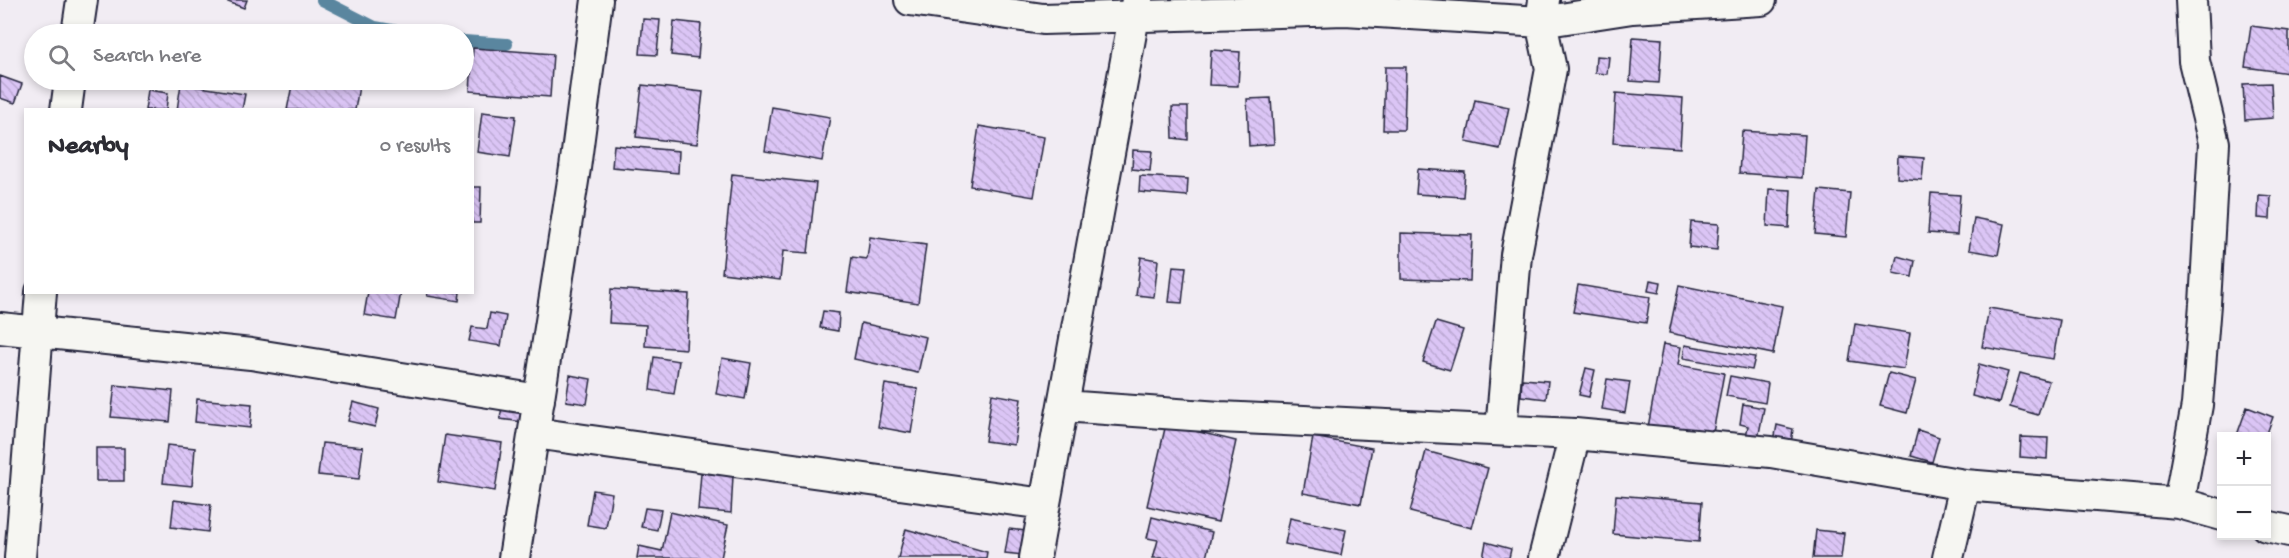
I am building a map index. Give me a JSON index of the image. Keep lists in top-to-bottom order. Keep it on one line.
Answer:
{"page":{"search":"Search here","heading":["Nearby","0 results"],"map_buttons":["+","−"]}}
